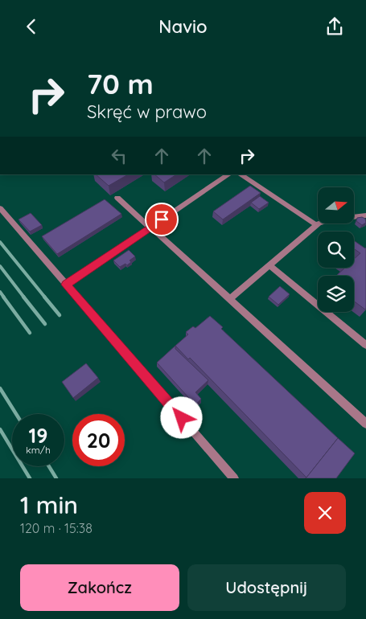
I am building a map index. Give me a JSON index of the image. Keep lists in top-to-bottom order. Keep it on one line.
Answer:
{"north":"right","page":{"header":"Navio","turn":["70 m","Skręć w prawo"],"speed":"19 km/h","limit":"20","heading":["1 min","120 m · 15:38"],"buttons":["Zakończ","Udostępnij"]}}
